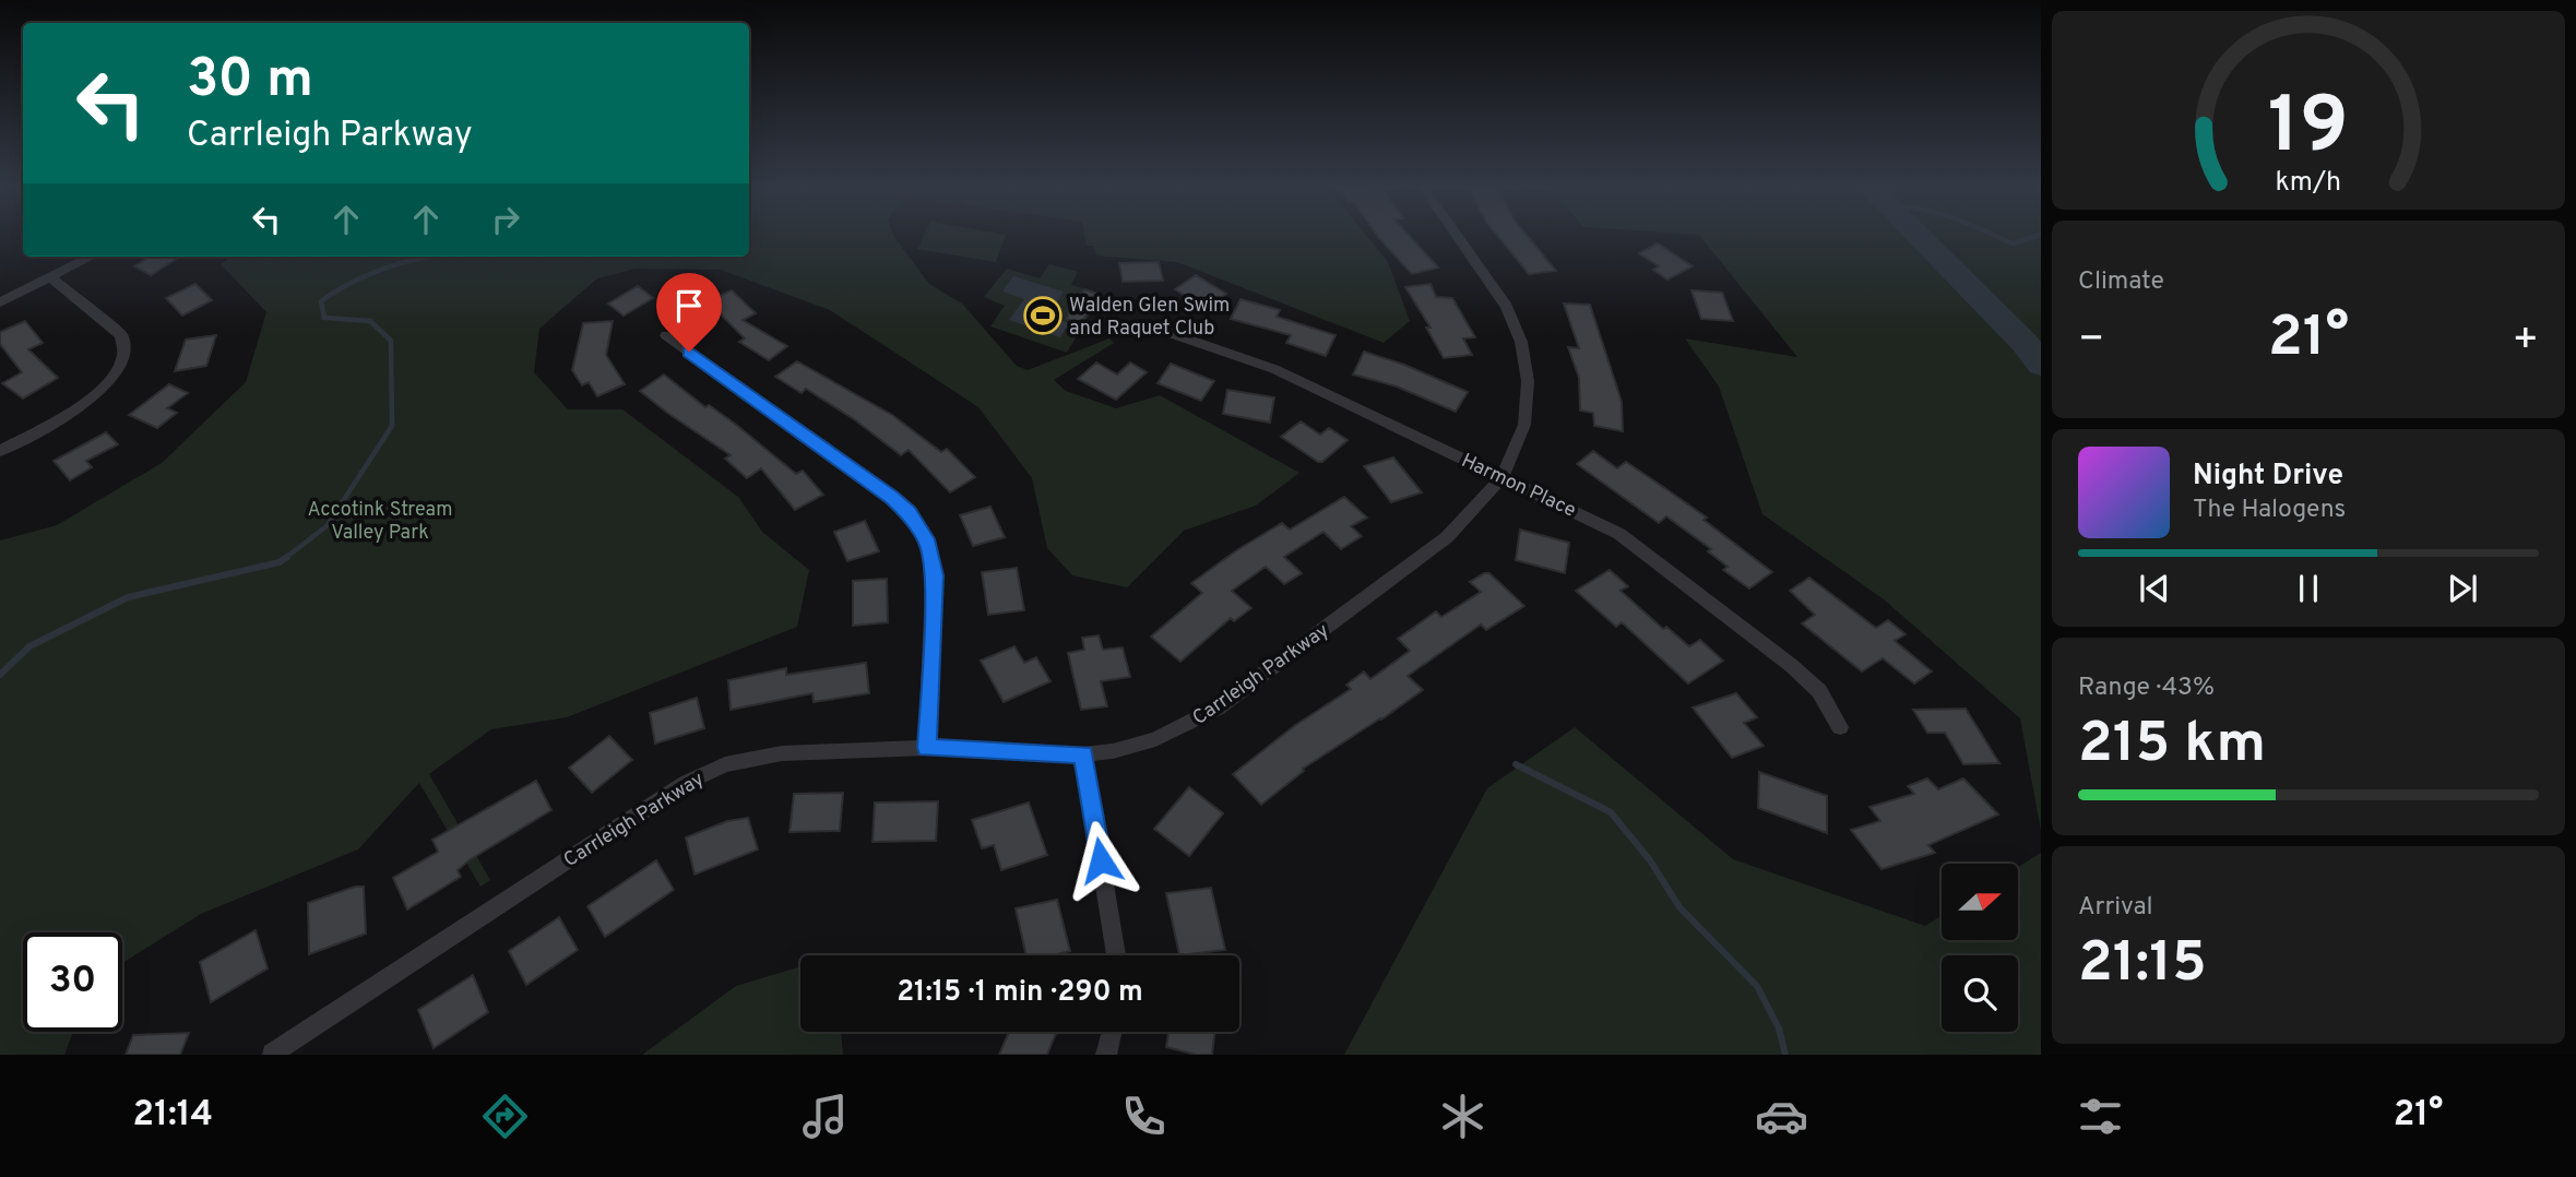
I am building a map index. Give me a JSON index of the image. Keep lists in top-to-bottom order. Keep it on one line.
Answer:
{"streets":{"street":["Harmon Place","Carrleigh Parkway"]},"crossings":[["Harmon Place","Carrleigh Parkway"]],"parks":["Accotink Stream Valley Park"],"places":{"sports":["Walden Glen Swim and Raquet Club"]},"north":"right","page":{"turn":["30 m","Carrleigh Parkway"],"tile":["Climate",["Range · 43%","215 km"],["Arrival","21:15"]],"heat":["−","21°","+"],"song":["Night Drive","The Halogens"],"limit":"30","trip":"21:15 · 1 min · 290 m","tabs":["21:14","21°"],"gauge":["19","km/h"]}}
